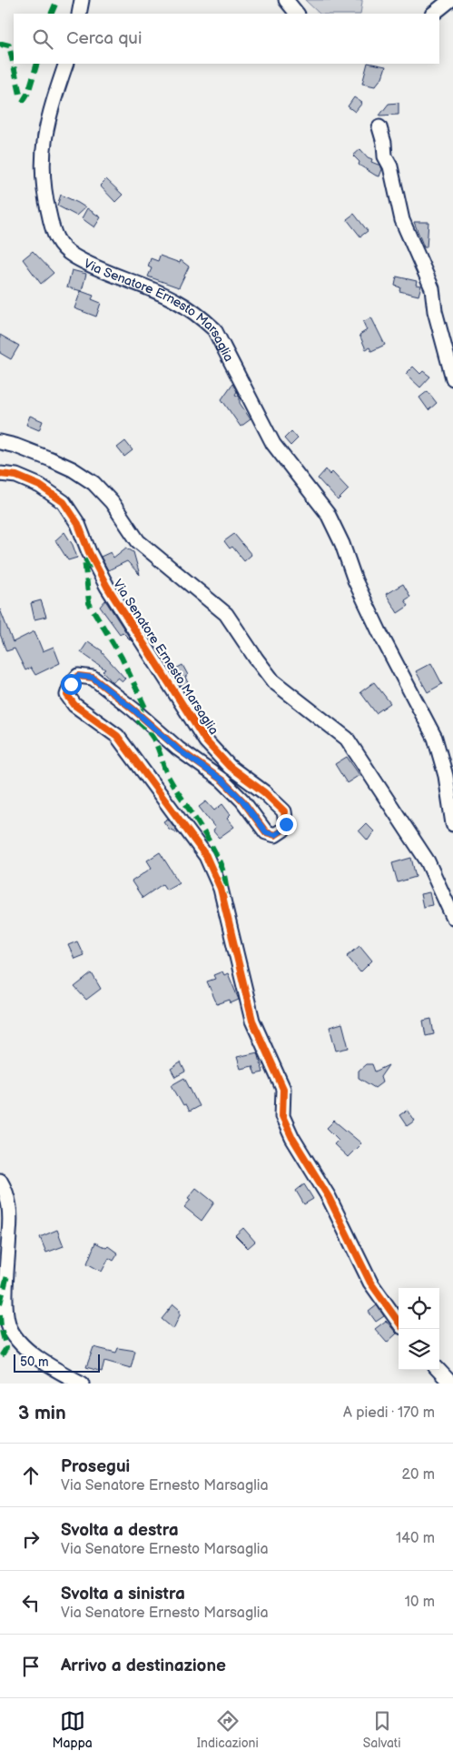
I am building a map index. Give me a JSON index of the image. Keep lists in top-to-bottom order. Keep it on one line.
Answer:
{"streets":{"street":["Via Senatore Ernesto Marsaglia"]},"scale_bar":"50 m","page":{"search":"Cerca qui","scale":"50 m","heading":["3 min","A piedi · 170 m"],"list":[["Prosegui","Via Senatore Ernesto Marsaglia","20 m"],["Svolta a destra","Via Senatore Ernesto Marsaglia","140 m"],["Svolta a sinistra","Via Senatore Ernesto Marsaglia","10 m"],"Arrivo a destinazione"],"nav":["Mappa","Indicazioni","Salvati"]}}
